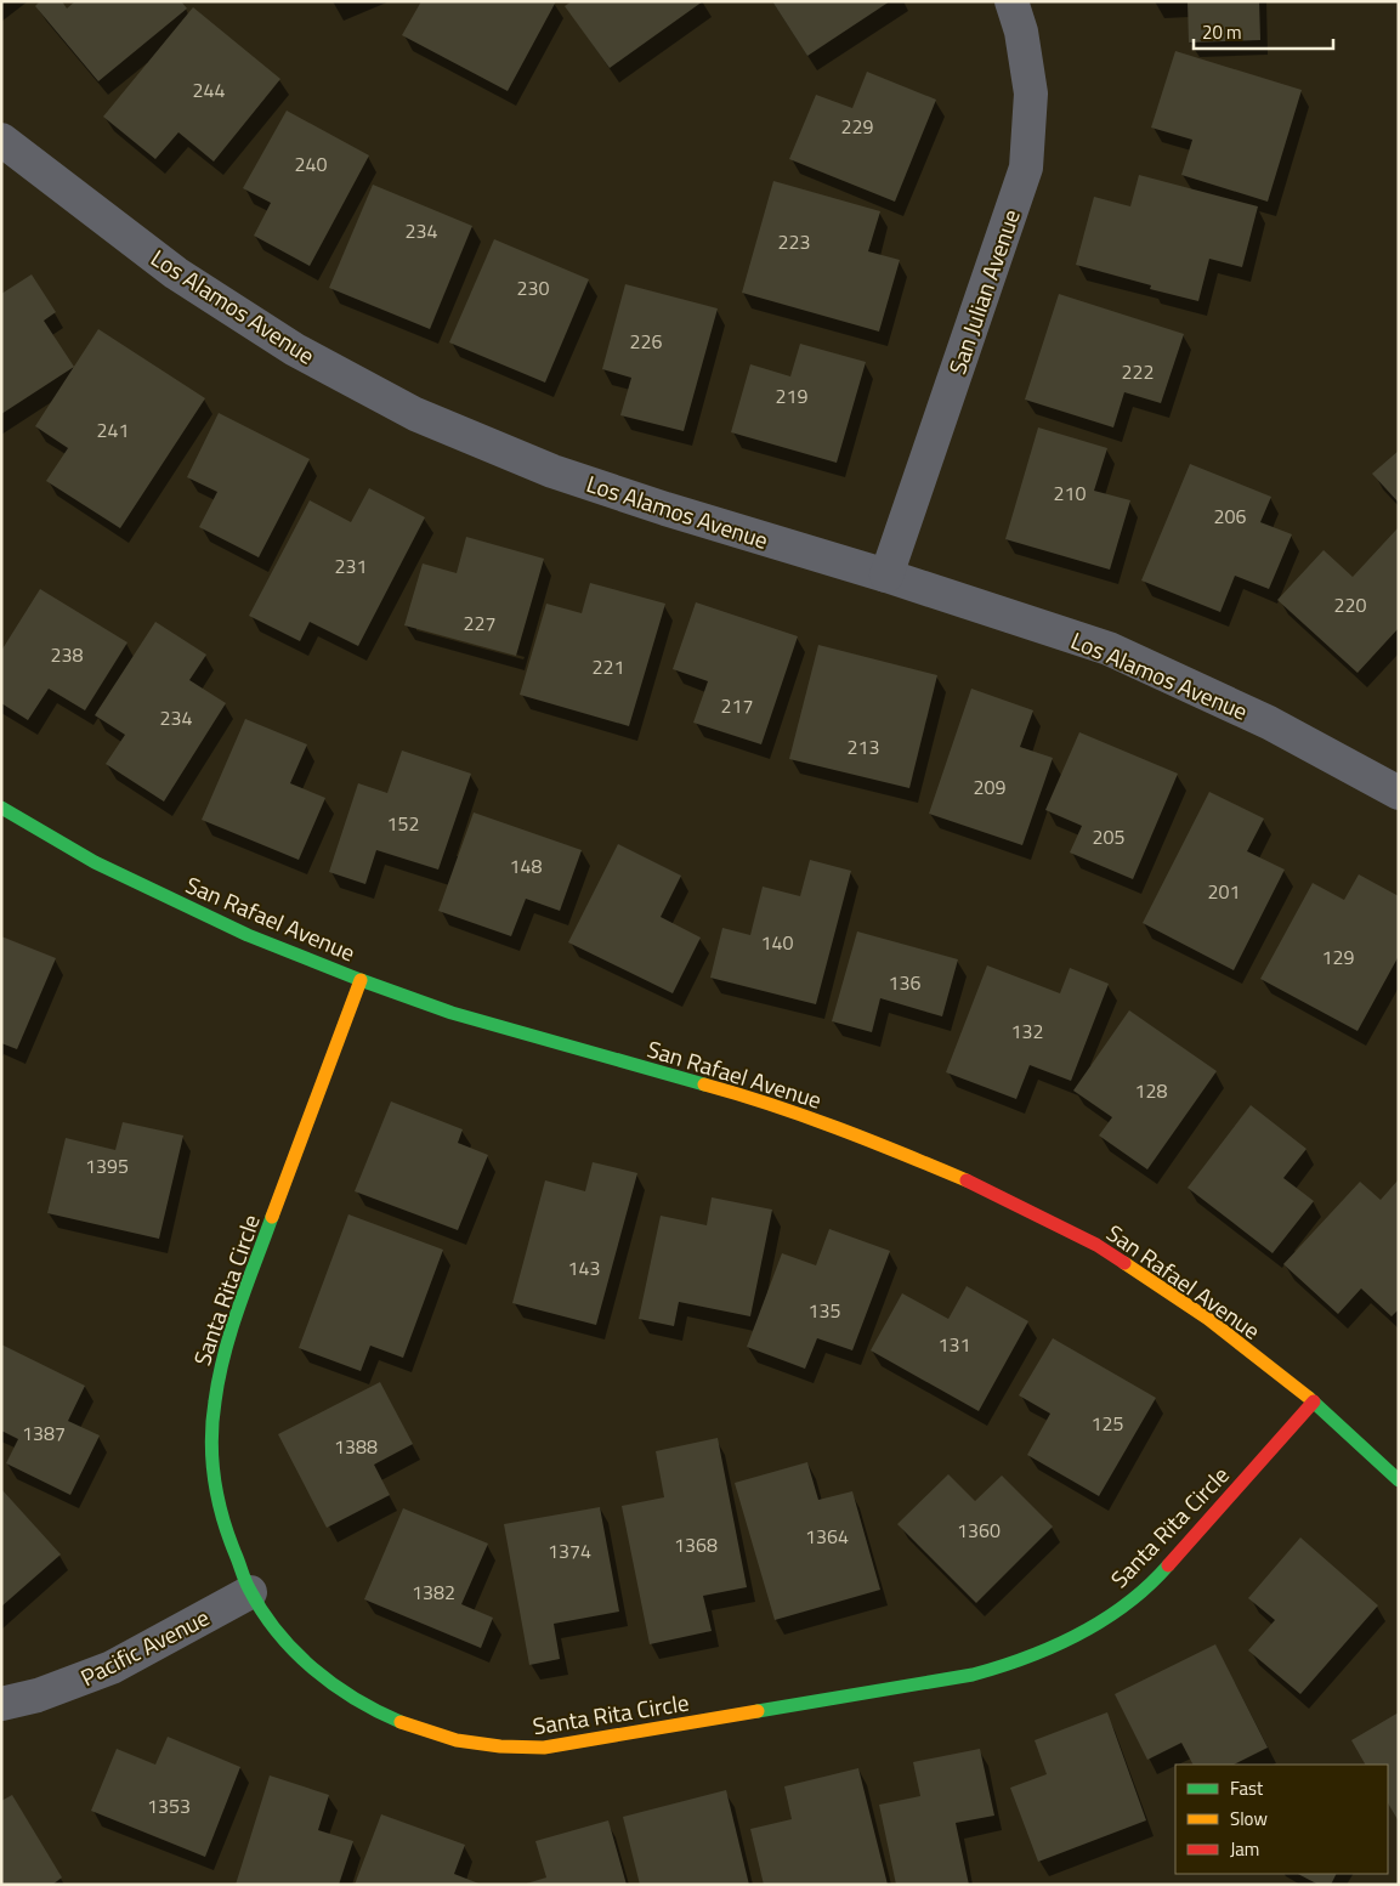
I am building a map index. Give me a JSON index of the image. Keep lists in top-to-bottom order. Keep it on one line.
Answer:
{"streets":{"street":["San Julian Avenue","Los Alamos Avenue","San Rafael Avenue","Santa Rita Circle","Pacific Avenue"]},"crossings":[["San Julian Avenue","Los Alamos Avenue"],["San Rafael Avenue","Santa Rita Circle"],["Santa Rita Circle","Pacific Avenue"]],"house_numbers":["244","229","240","234","223","230","226","222","219","241","210","206","231","220","227","238","221","217","234","213","209","152","205","148","201","140","129","136","132","128","1395","143","135","131","125","1387","1388","1360","1364","1368","1374","1382","1353"],"legend":["Fast","Slow","Jam"],"scale_bar":"20 m"}
